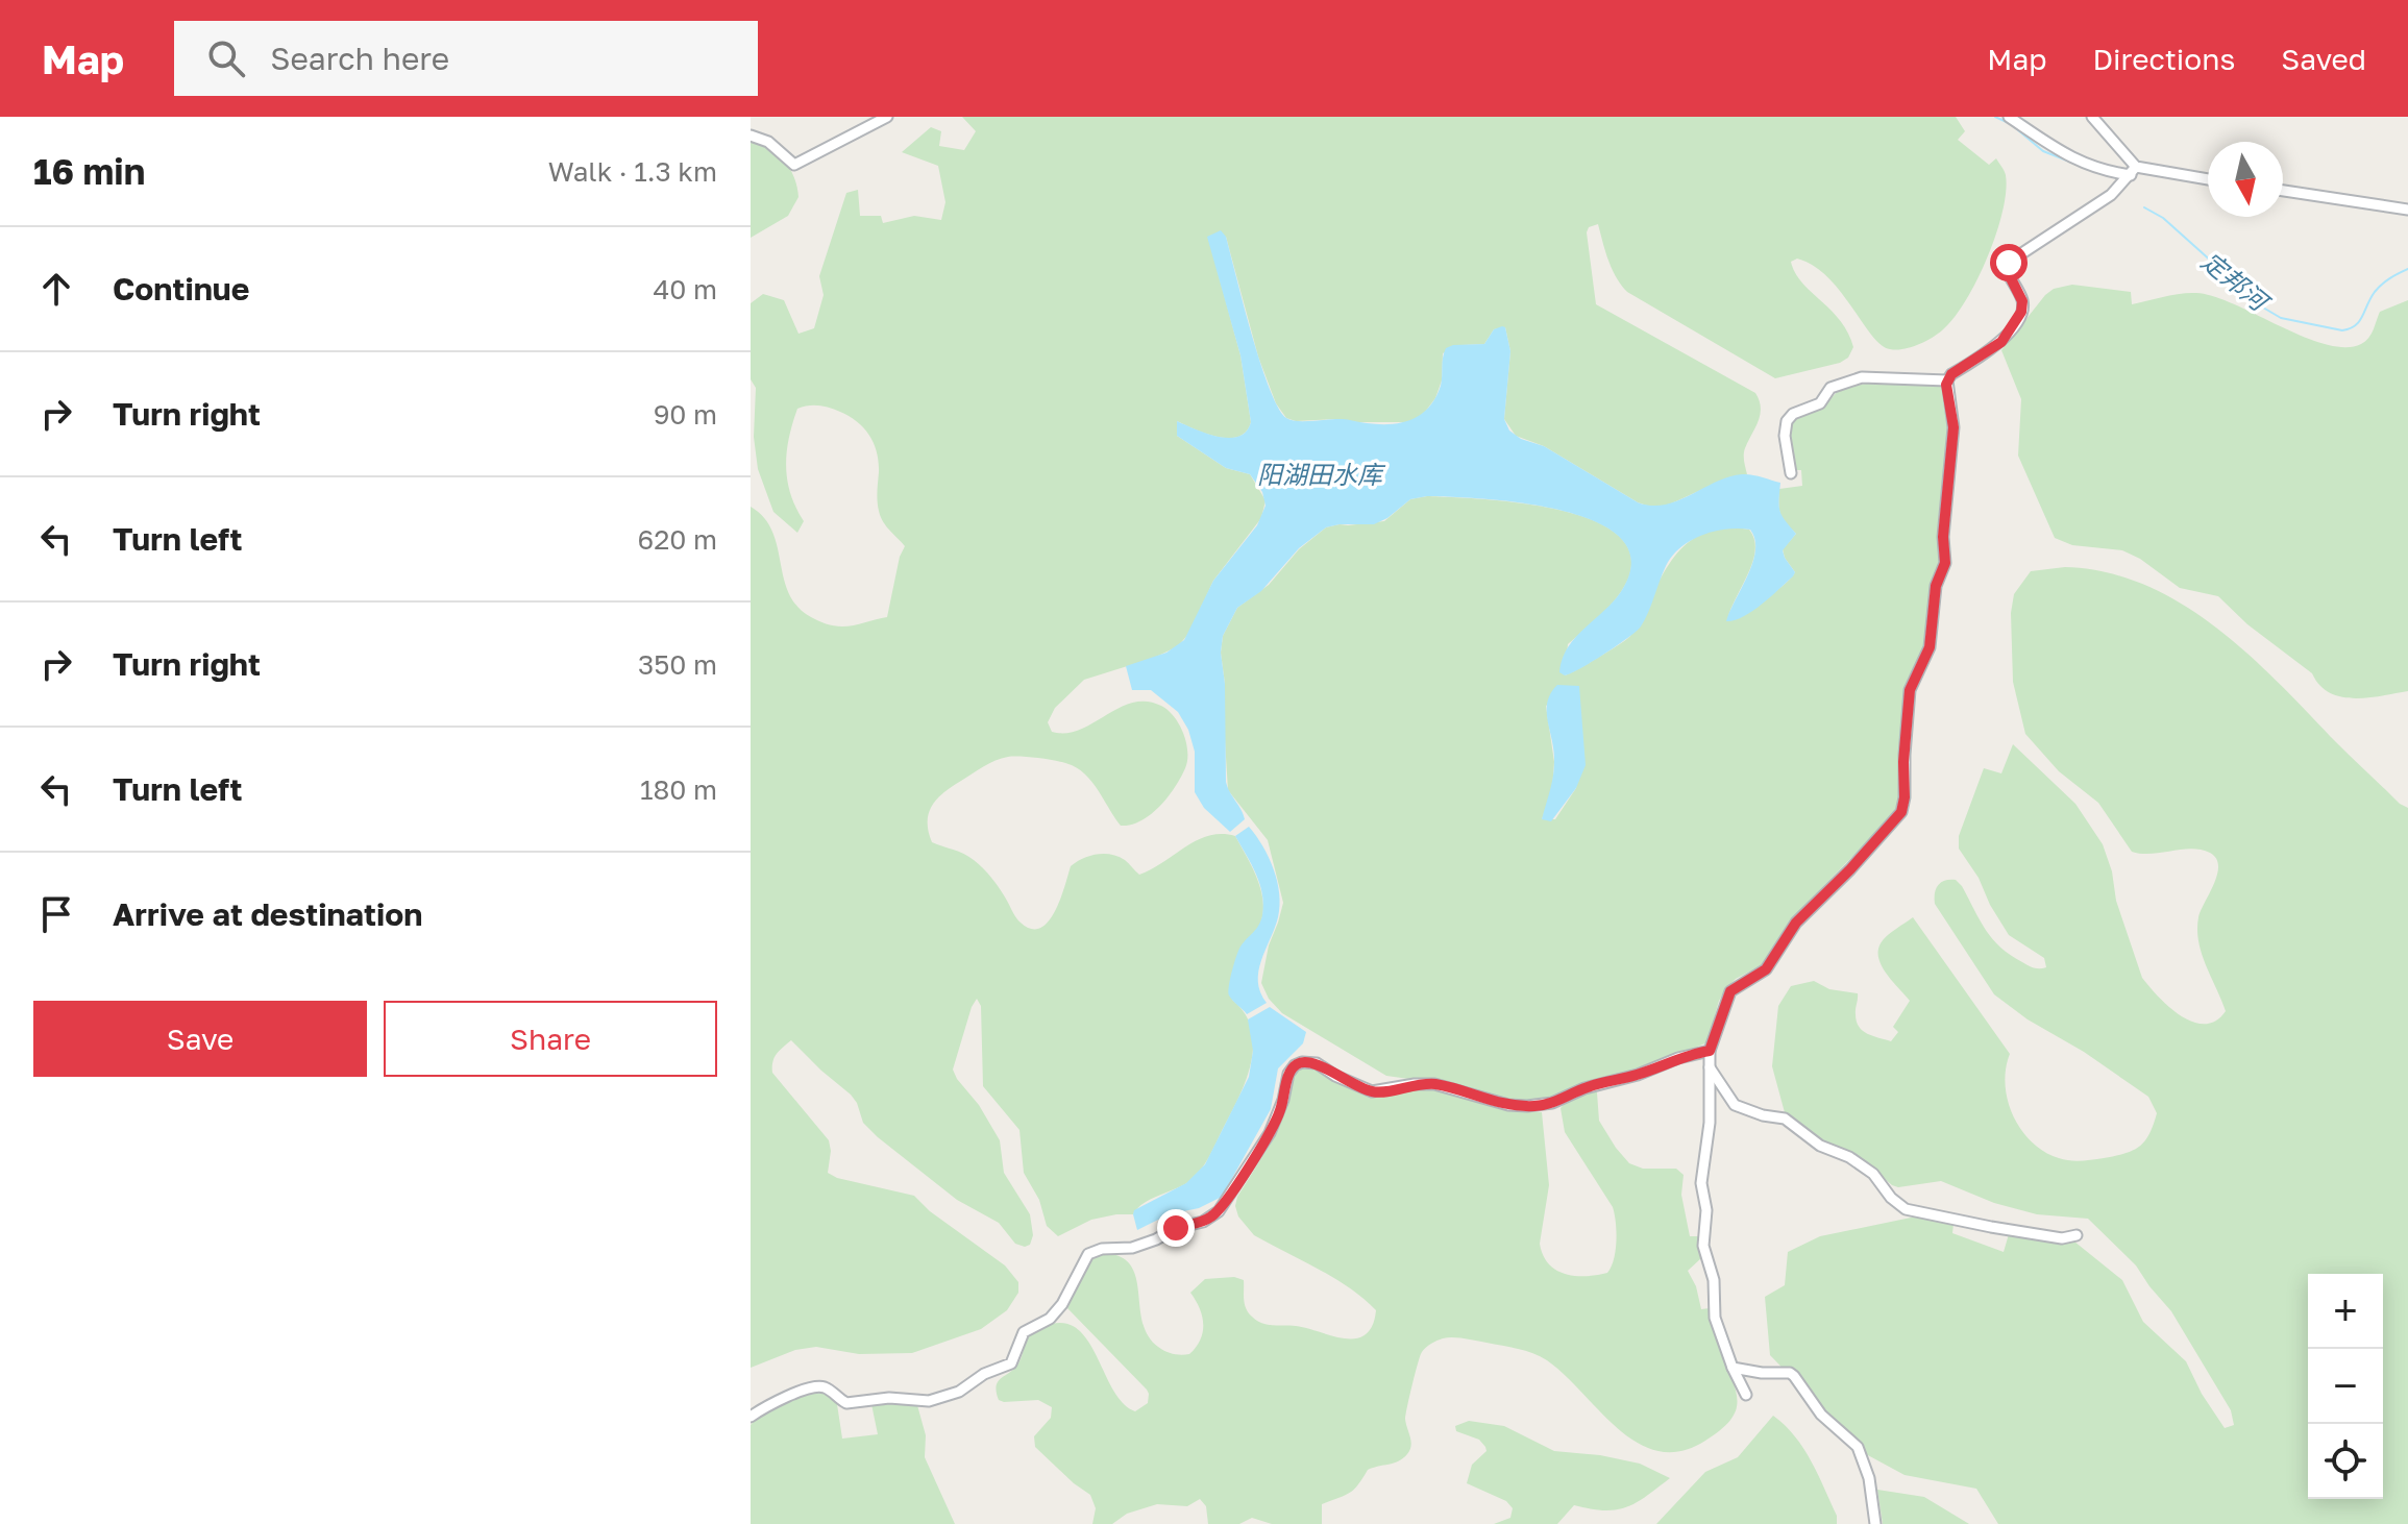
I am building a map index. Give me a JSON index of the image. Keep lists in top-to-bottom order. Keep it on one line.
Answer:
{"water":["定邦河","阳湖田水库"],"north":"bottom","page":{"header":"Map","search":"Search here","nav":["Map","Directions","Saved"],"heading":["16 min","Walk · 1.3 km"],"list":[["Continue","40 m"],["Turn right","90 m"],["Turn left","620 m"],["Turn right","350 m"],["Turn left","180 m"],"Arrive at destination"],"buttons":["Save","Share"],"map_buttons":["+","−"]}}
